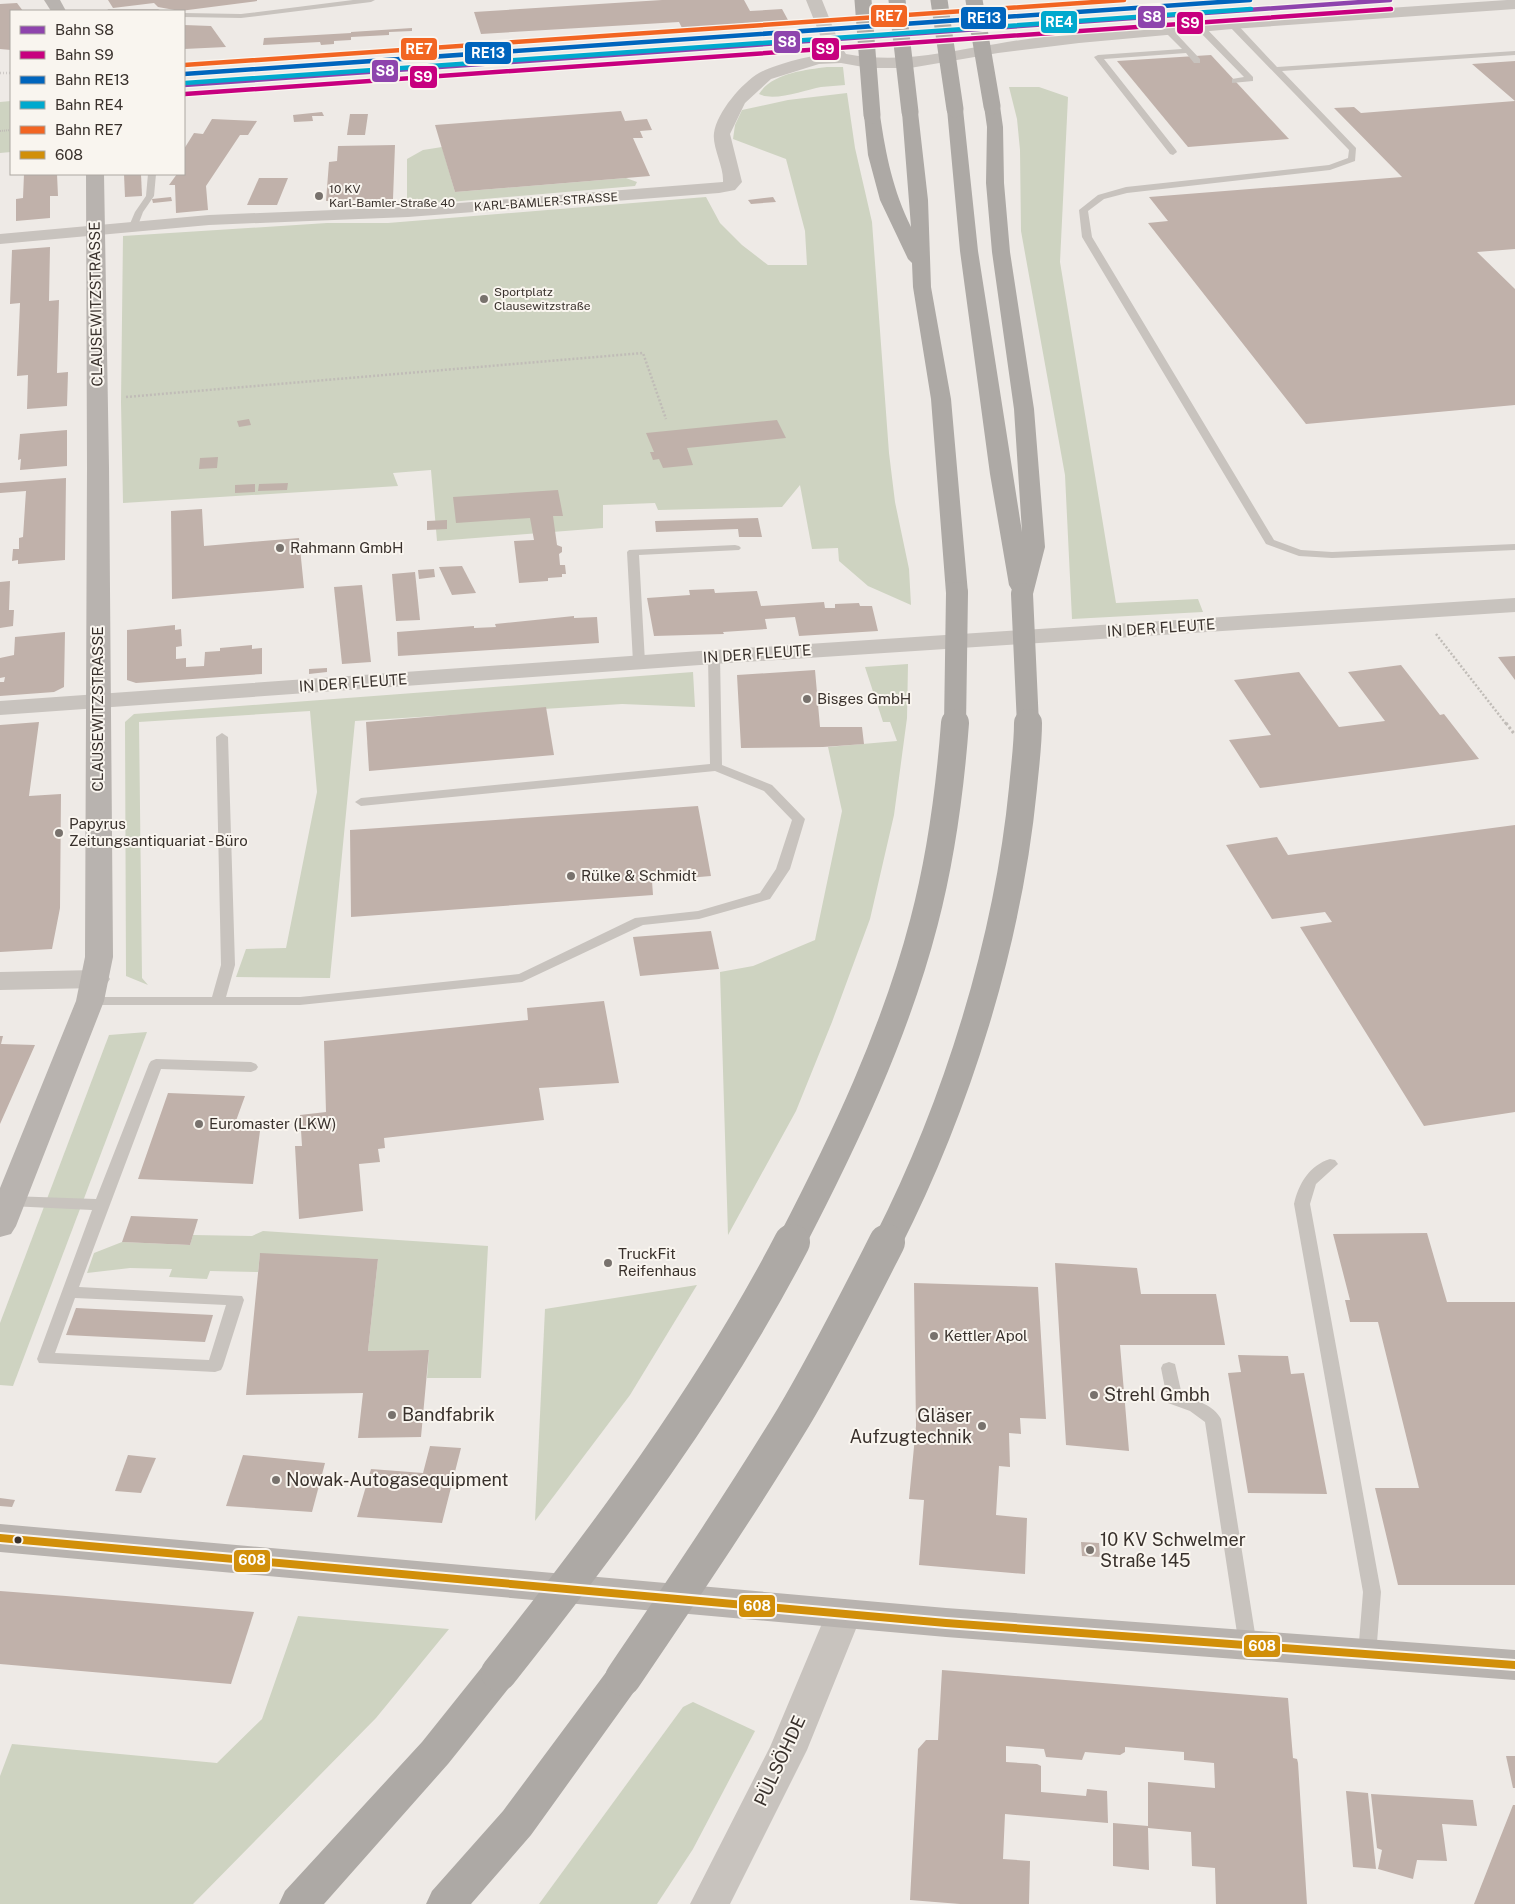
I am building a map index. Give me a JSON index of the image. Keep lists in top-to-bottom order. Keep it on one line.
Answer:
{"streets":{"street":["KARL-BAMLER-STRASSE","CLAUSEWITZSTRASSE","IN DER FLEUTE","PÜLSÖHDE"]},"crossings":[["KARL-BAMLER-STRASSE","CLAUSEWITZSTRASSE"],["CLAUSEWITZSTRASSE","IN DER FLEUTE"]],"places":["10 KV Karl-Bamler-Straße 40","Sportplatz Clausewitzstraße","Rahmann GmbH","Bisges GmbH","Papyrus Zeitungsantiquariat - Büro","Rülke & Schmidt","Euromaster (LKW)","TruckFit Reifenhaus","Kettler Apol","Strehl Gmbh","Bandfabrik","Gläser Aufzugtechnik","Nowak-Autogasequipment","10 KV Schwelmer Straße 145"],"lines":["rail line S8","rail line RE13","rail line RE7","rail line S9","rail line RE4","transit line 608"],"legend":["Bahn S8","Bahn S9","Bahn RE13","Bahn RE4","Bahn RE7","608"]}
